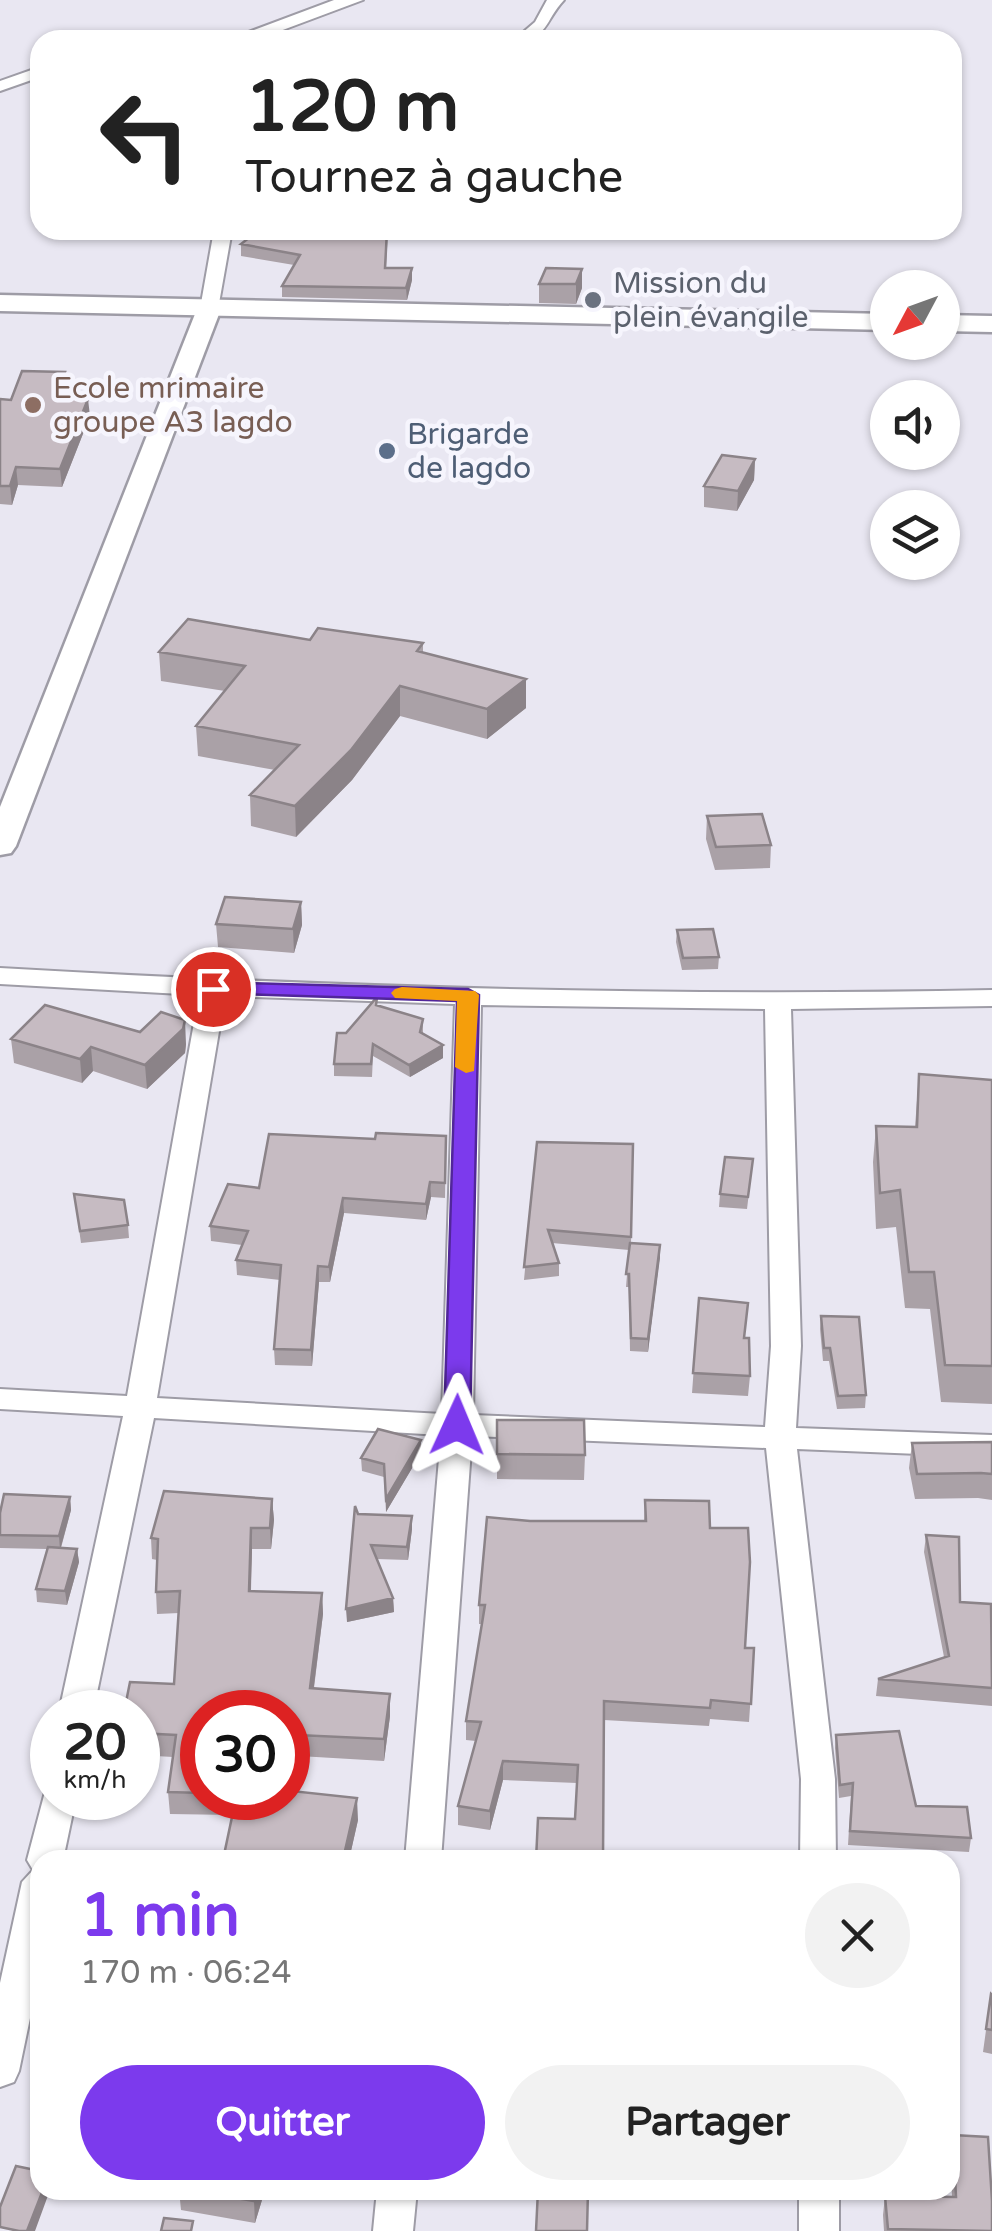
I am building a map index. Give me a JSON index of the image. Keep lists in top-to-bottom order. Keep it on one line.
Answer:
{"places":["Mission du plein évangile","Ecole mrimaire groupe A3 lagdo","Brigarde de lagdo"],"north":"bottom left","page":{"turn":["120 m","Tournez à gauche"],"speed":"20 km/h","limit":"30","heading":["1 min","170 m · 06:24"],"buttons":["Quitter","Partager"]}}
